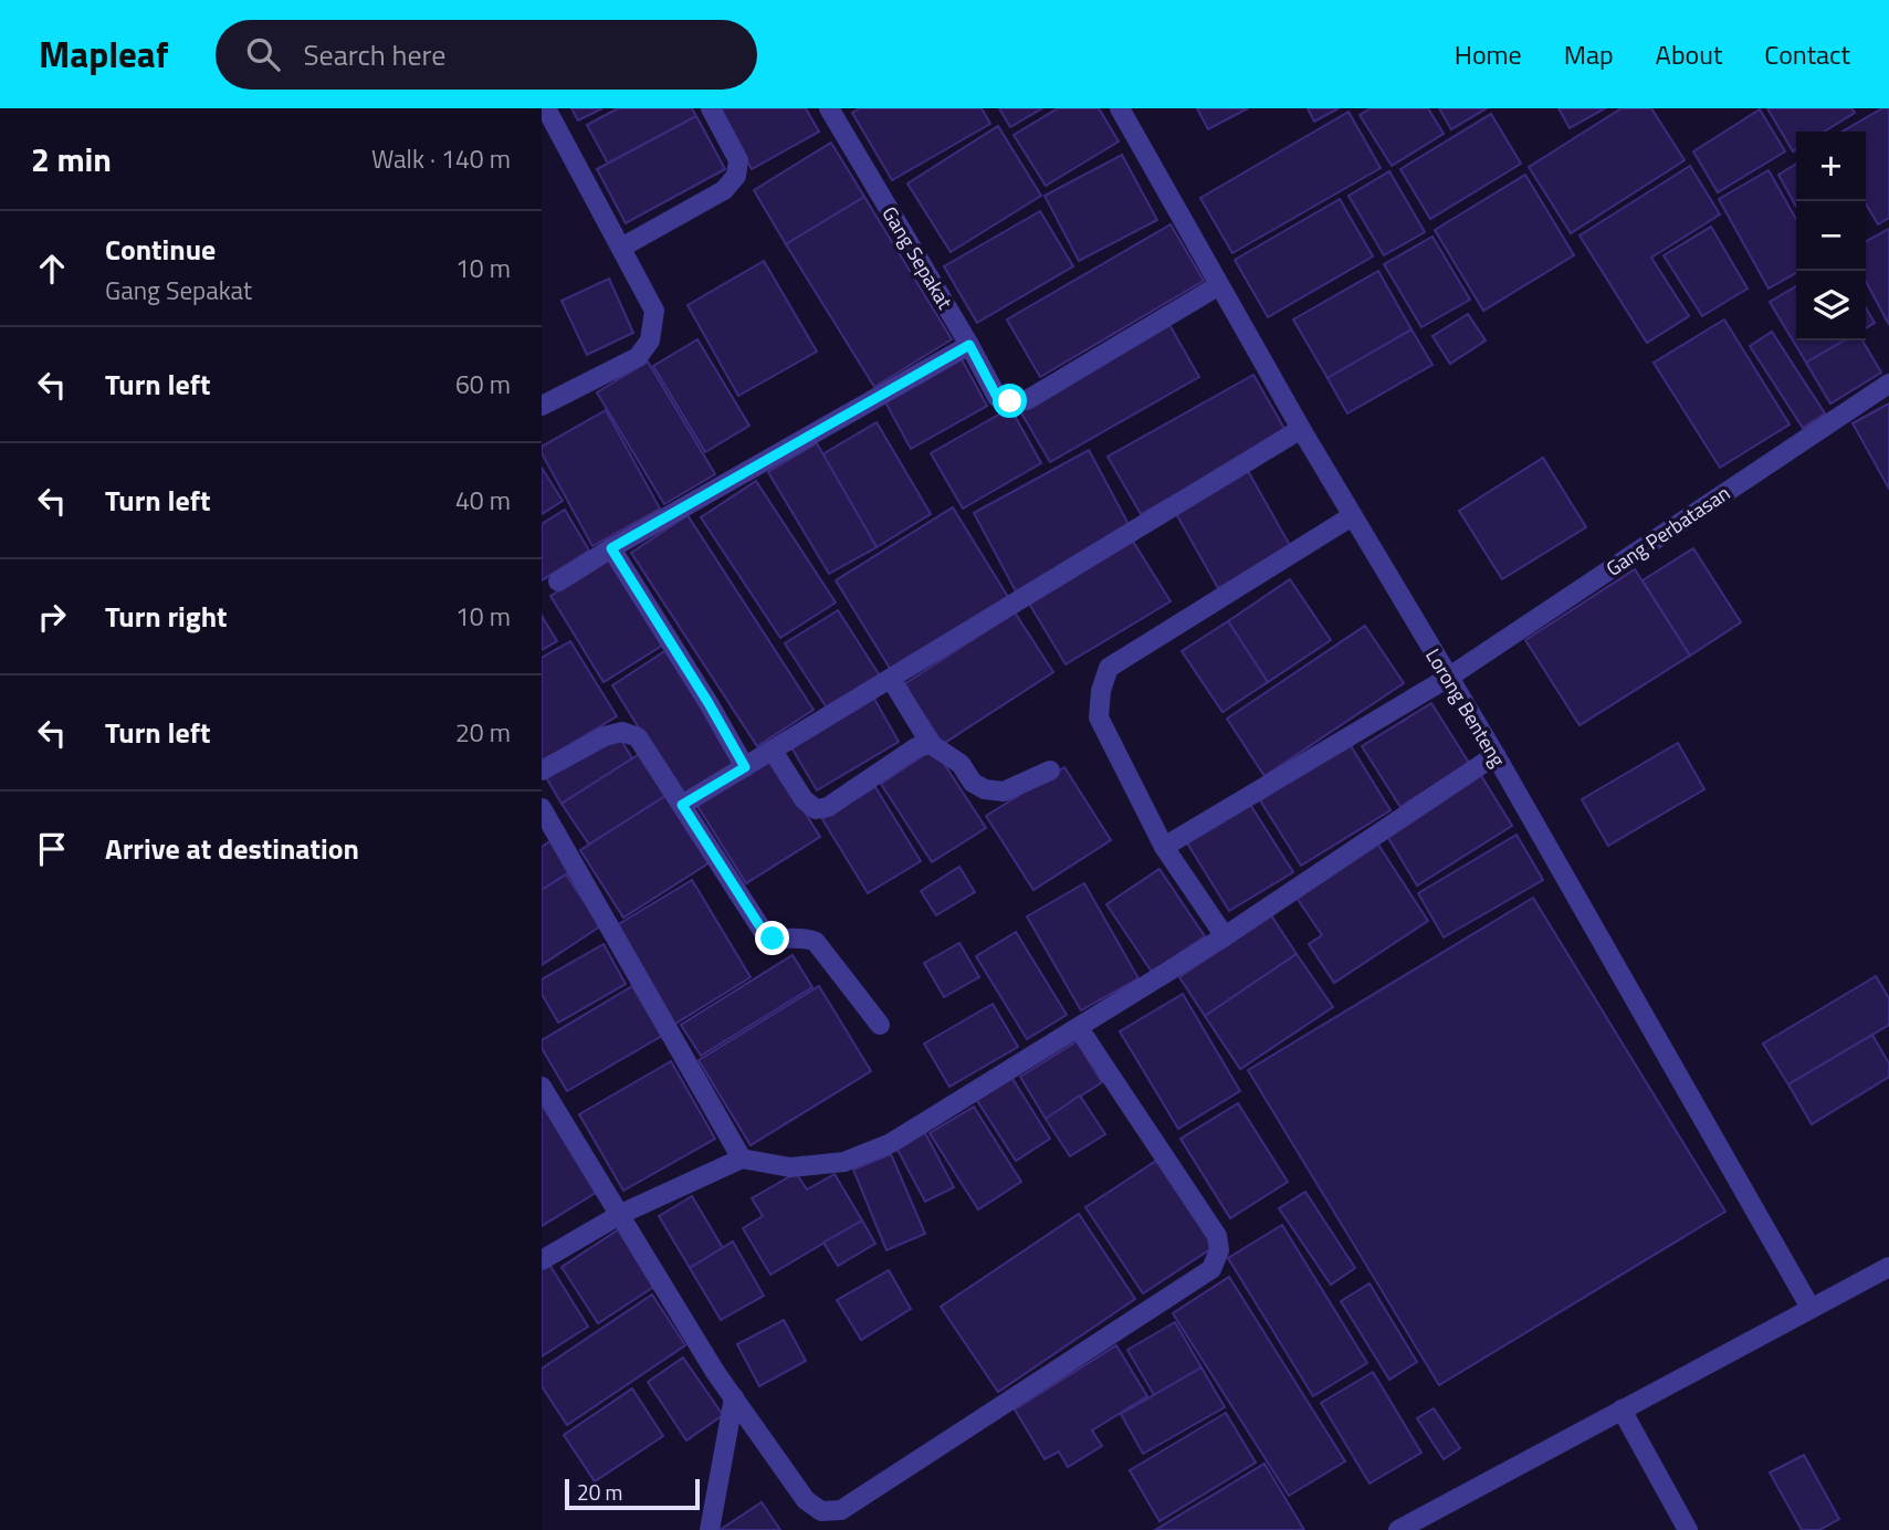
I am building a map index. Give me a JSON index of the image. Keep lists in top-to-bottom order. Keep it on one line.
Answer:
{"streets":{"street":["Gang Sepakat","Gang Perbatasan","Lorong Benteng"]},"crossings":[["Gang Sepakat","Lorong Benteng"],["Gang Perbatasan","Lorong Benteng"]],"scale_bar":"20 m","page":{"header":"Mapleaf","search":"Search here","nav":["Home","Map","About","Contact"],"heading":["2 min","Walk · 140 m"],"map_buttons":["+","−"],"list":[["Continue","Gang Sepakat","10 m"],["Turn left","60 m"],["Turn left","40 m"],["Turn right","10 m"],["Turn left","20 m"],"Arrive at destination"],"scale":"20 m"}}
